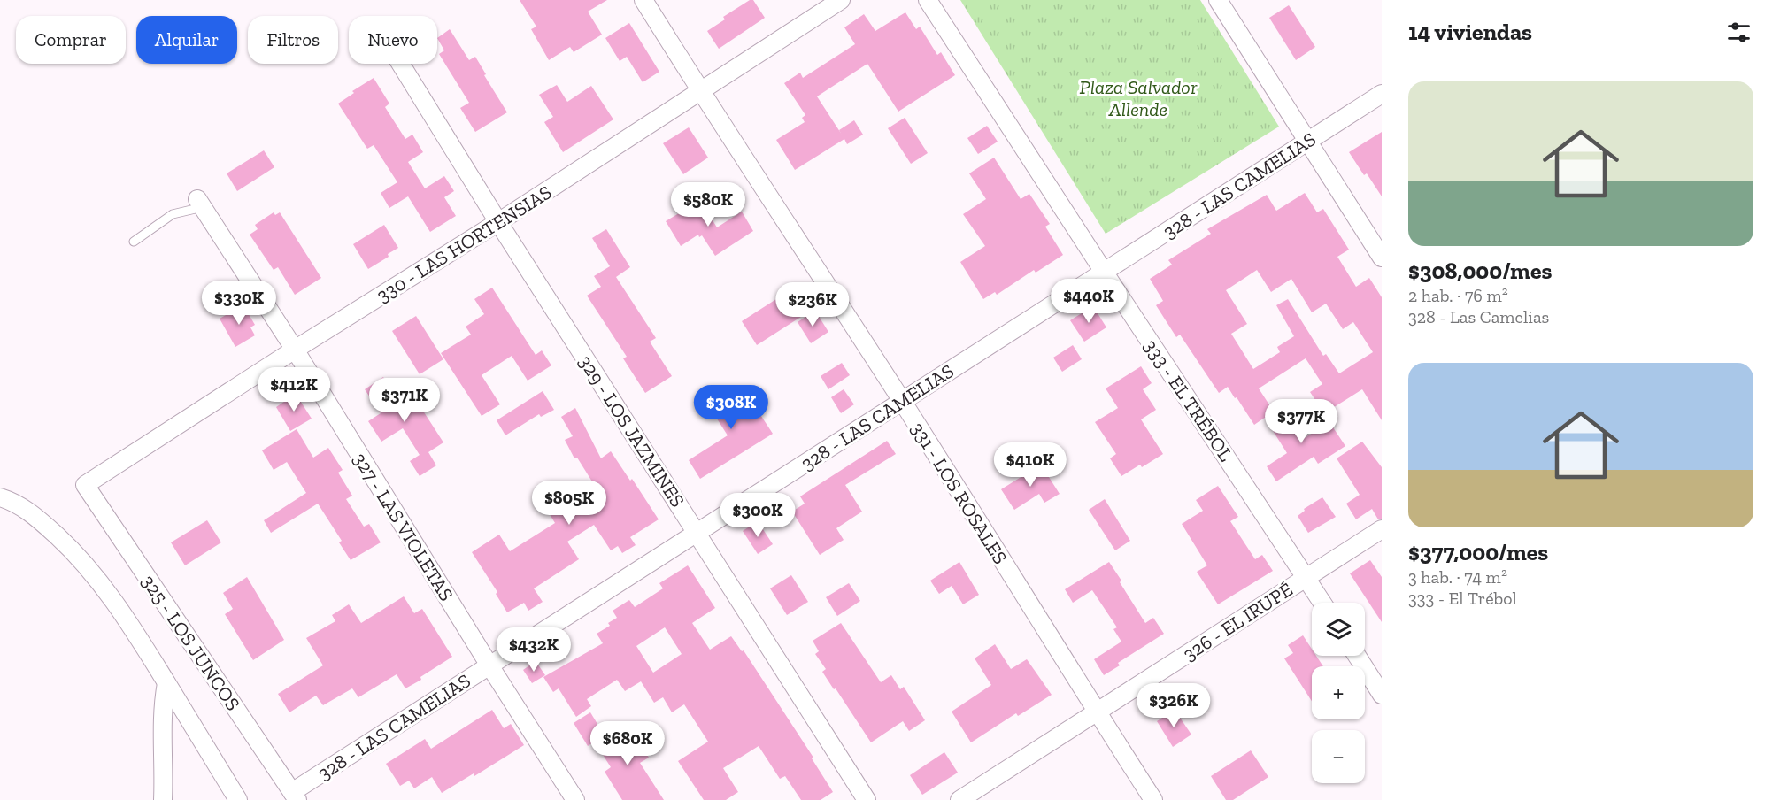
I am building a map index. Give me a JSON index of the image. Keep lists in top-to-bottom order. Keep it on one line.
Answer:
{"streets":{"street":["328 - LAS CAMELIAS","330 - LAS HORTENSIAS","333 - EL TRÉBOL","329 - LOS JAZMINES","331 - LOS ROSALES","327 - LAS VIOLETAS","326 - EL IRUPÉ","325 - LOS JUNCOS"]},"crossings":[["328 - LAS CAMELIAS","333 - EL TRÉBOL"],["328 - LAS CAMELIAS","329 - LOS JAZMINES"],["328 - LAS CAMELIAS","331 - LOS ROSALES"],["328 - LAS CAMELIAS","327 - LAS VIOLETAS"],["328 - LAS CAMELIAS","325 - LOS JUNCOS"],["330 - LAS HORTENSIAS","329 - LOS JAZMINES"],["330 - LAS HORTENSIAS","331 - LOS ROSALES"],["330 - LAS HORTENSIAS","327 - LAS VIOLETAS"],["330 - LAS HORTENSIAS","325 - LOS JUNCOS"],["333 - EL TRÉBOL","326 - EL IRUPÉ"],["331 - LOS ROSALES","326 - EL IRUPÉ"]],"parks":["Plaza Salvador Allende"],"page":{"heading":"14 viviendas","chip":["Comprar","Alquilar","Filtros","Nuevo"],"list":[{"name":"$308,000/mes","note":"2 hab. · 76 m² · 328 - Las Camelias"},{"name":"$377,000/mes","note":"3 hab. · 74 m² · 333 - El Trébol"}],"price":["$580K","$440K","$330K","$236K","$412K","$371K","$308K","$377K","$410K","$805K","$300K","$432K","$326K","$680K"],"map_buttons":["+","−"]}}
